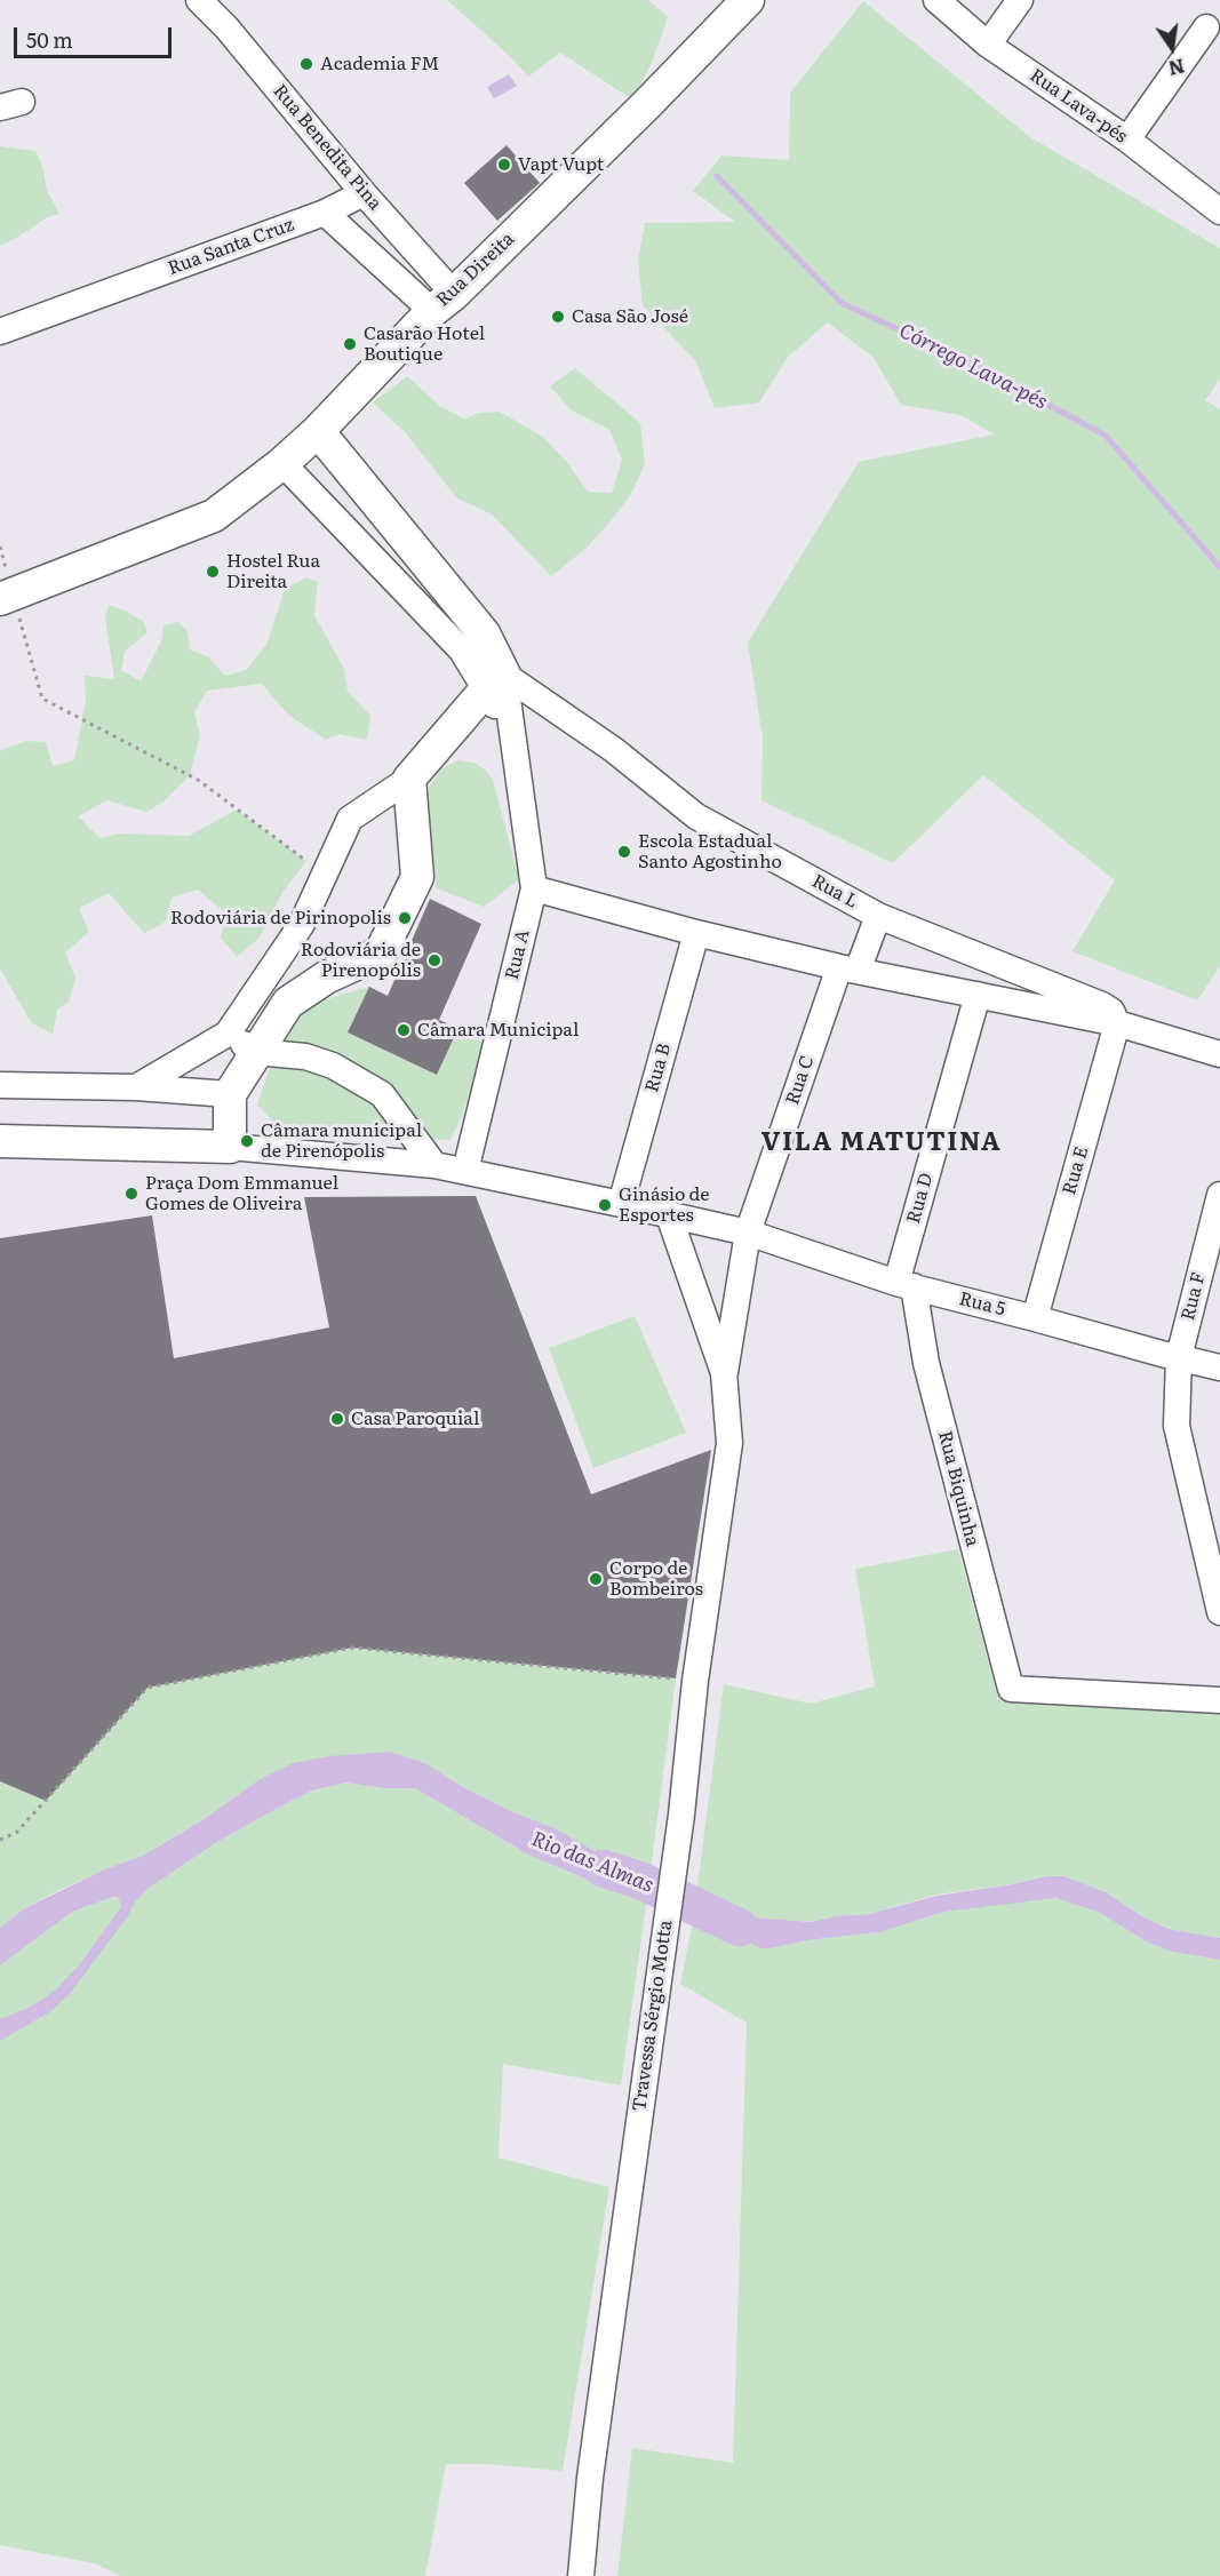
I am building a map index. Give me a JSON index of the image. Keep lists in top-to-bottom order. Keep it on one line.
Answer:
{"streets":{"main road":["Rua Direita"],"street":["Rua Lava-pés","Rua Benedita Pina","Rua Santa Cruz","Rua L","Rua A","Rua B","Rua C","Rua E","Rua D","Rua F","Rua 5","Rua Biquinha","Travessa Sérgio Motta"]},"crossings":[["Rua Benedita Pina","Rua Santa Cruz"],["Rua Benedita Pina","Rua Direita"],["Rua L","Rua A"],["Rua L","Rua B"],["Rua L","Rua C"],["Rua L","Rua E"],["Rua L","Rua D"],["Rua A","Rua 5"],["Rua B","Rua 5"],["Rua C","Rua 5"],["Rua C","Travessa Sérgio Motta"],["Rua E","Rua 5"],["Rua D","Rua 5"],["Rua D","Rua Biquinha"],["Rua F","Rua 5"],["Rua 5","Rua Biquinha"]],"districts":["VILA MATUTINA"],"water":["Córrego Lava-pés","Rio das Almas"],"places":["Academia FM","Vapt Vupt","Casa São José","Casarão Hotel Boutique","Hostel Rua Direita","Escola Estadual Santo Agostinho","Rodoviária de Pirinopolis","Rodoviária de Pirenopólis","Câmara Municipal","Câmara municipal de Pirenópolis","Praça Dom Emmanuel Gomes de Oliveira","Ginásio de Esportes","Casa Paroquial","Corpo de Bombeiros"],"scale_bar":"50 m","north":"bottom"}
